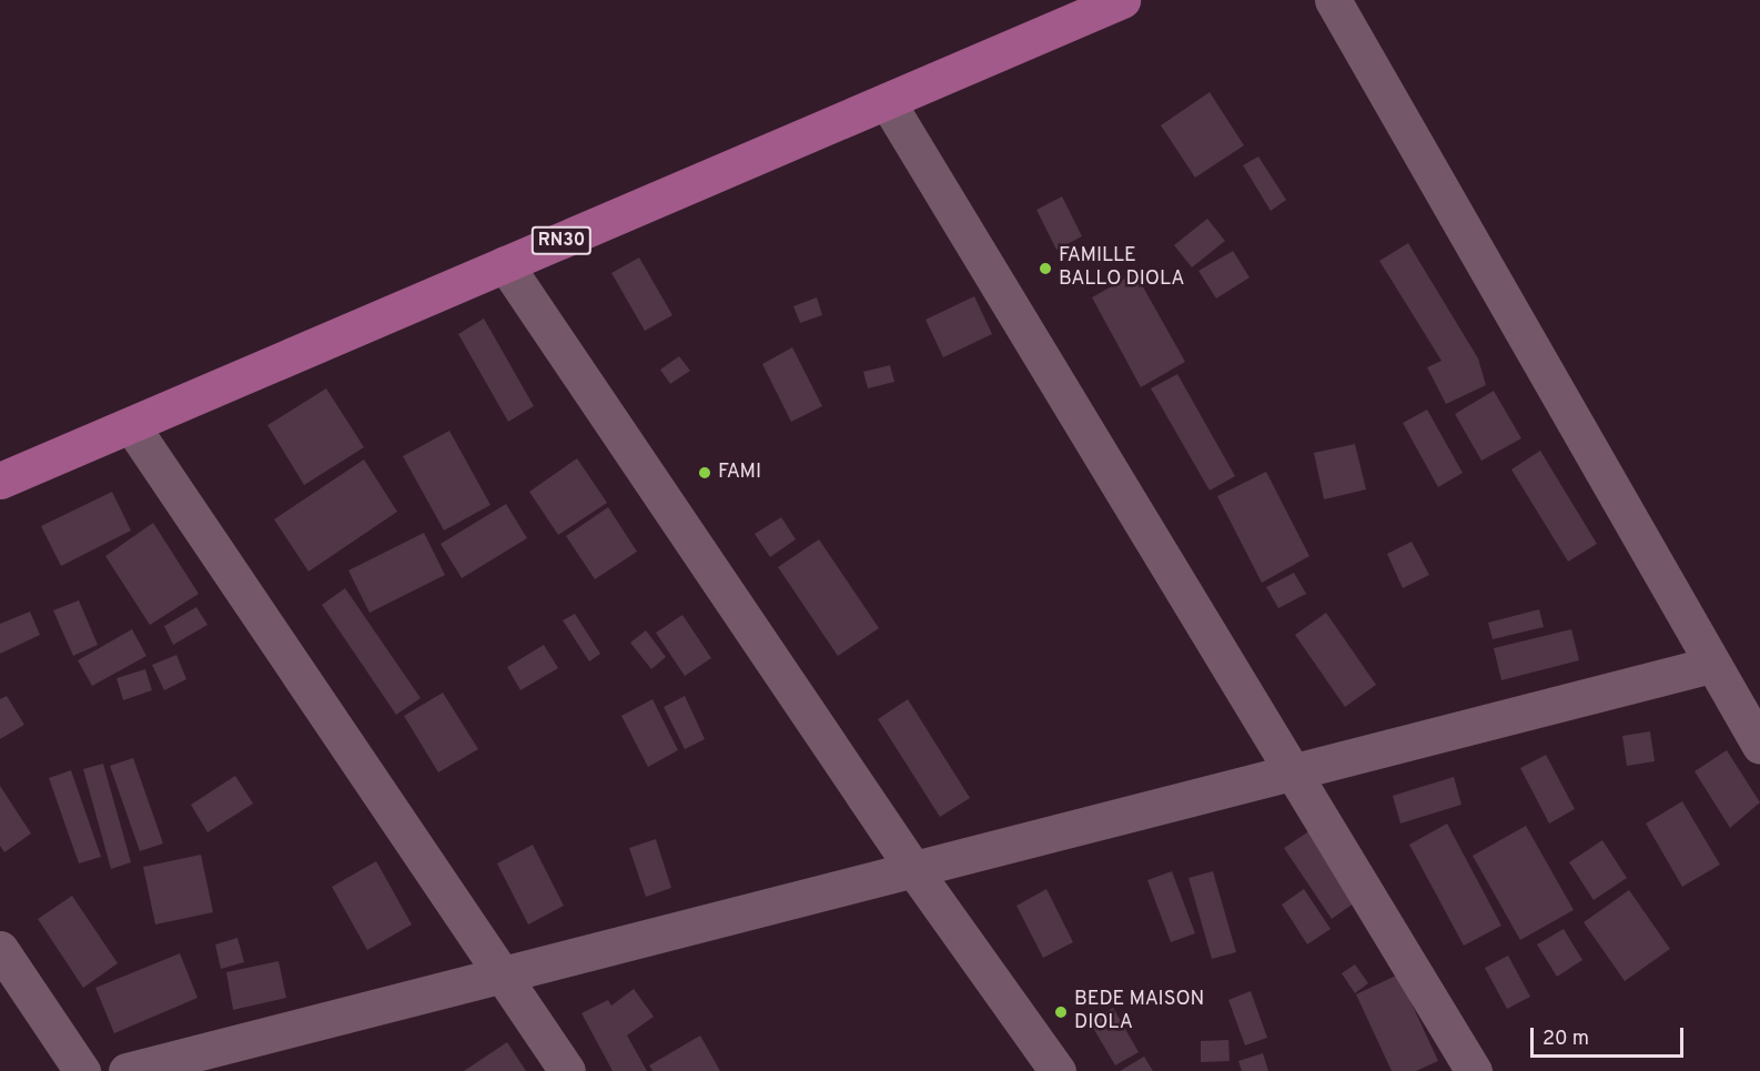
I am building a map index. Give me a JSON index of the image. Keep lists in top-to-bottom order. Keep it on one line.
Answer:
{"streets":{"main road":["RN30"]},"places":["FAMILLE BALLO DIOLA","FAMI","BEDE MAISON DIOLA"],"scale_bar":"20 m"}
